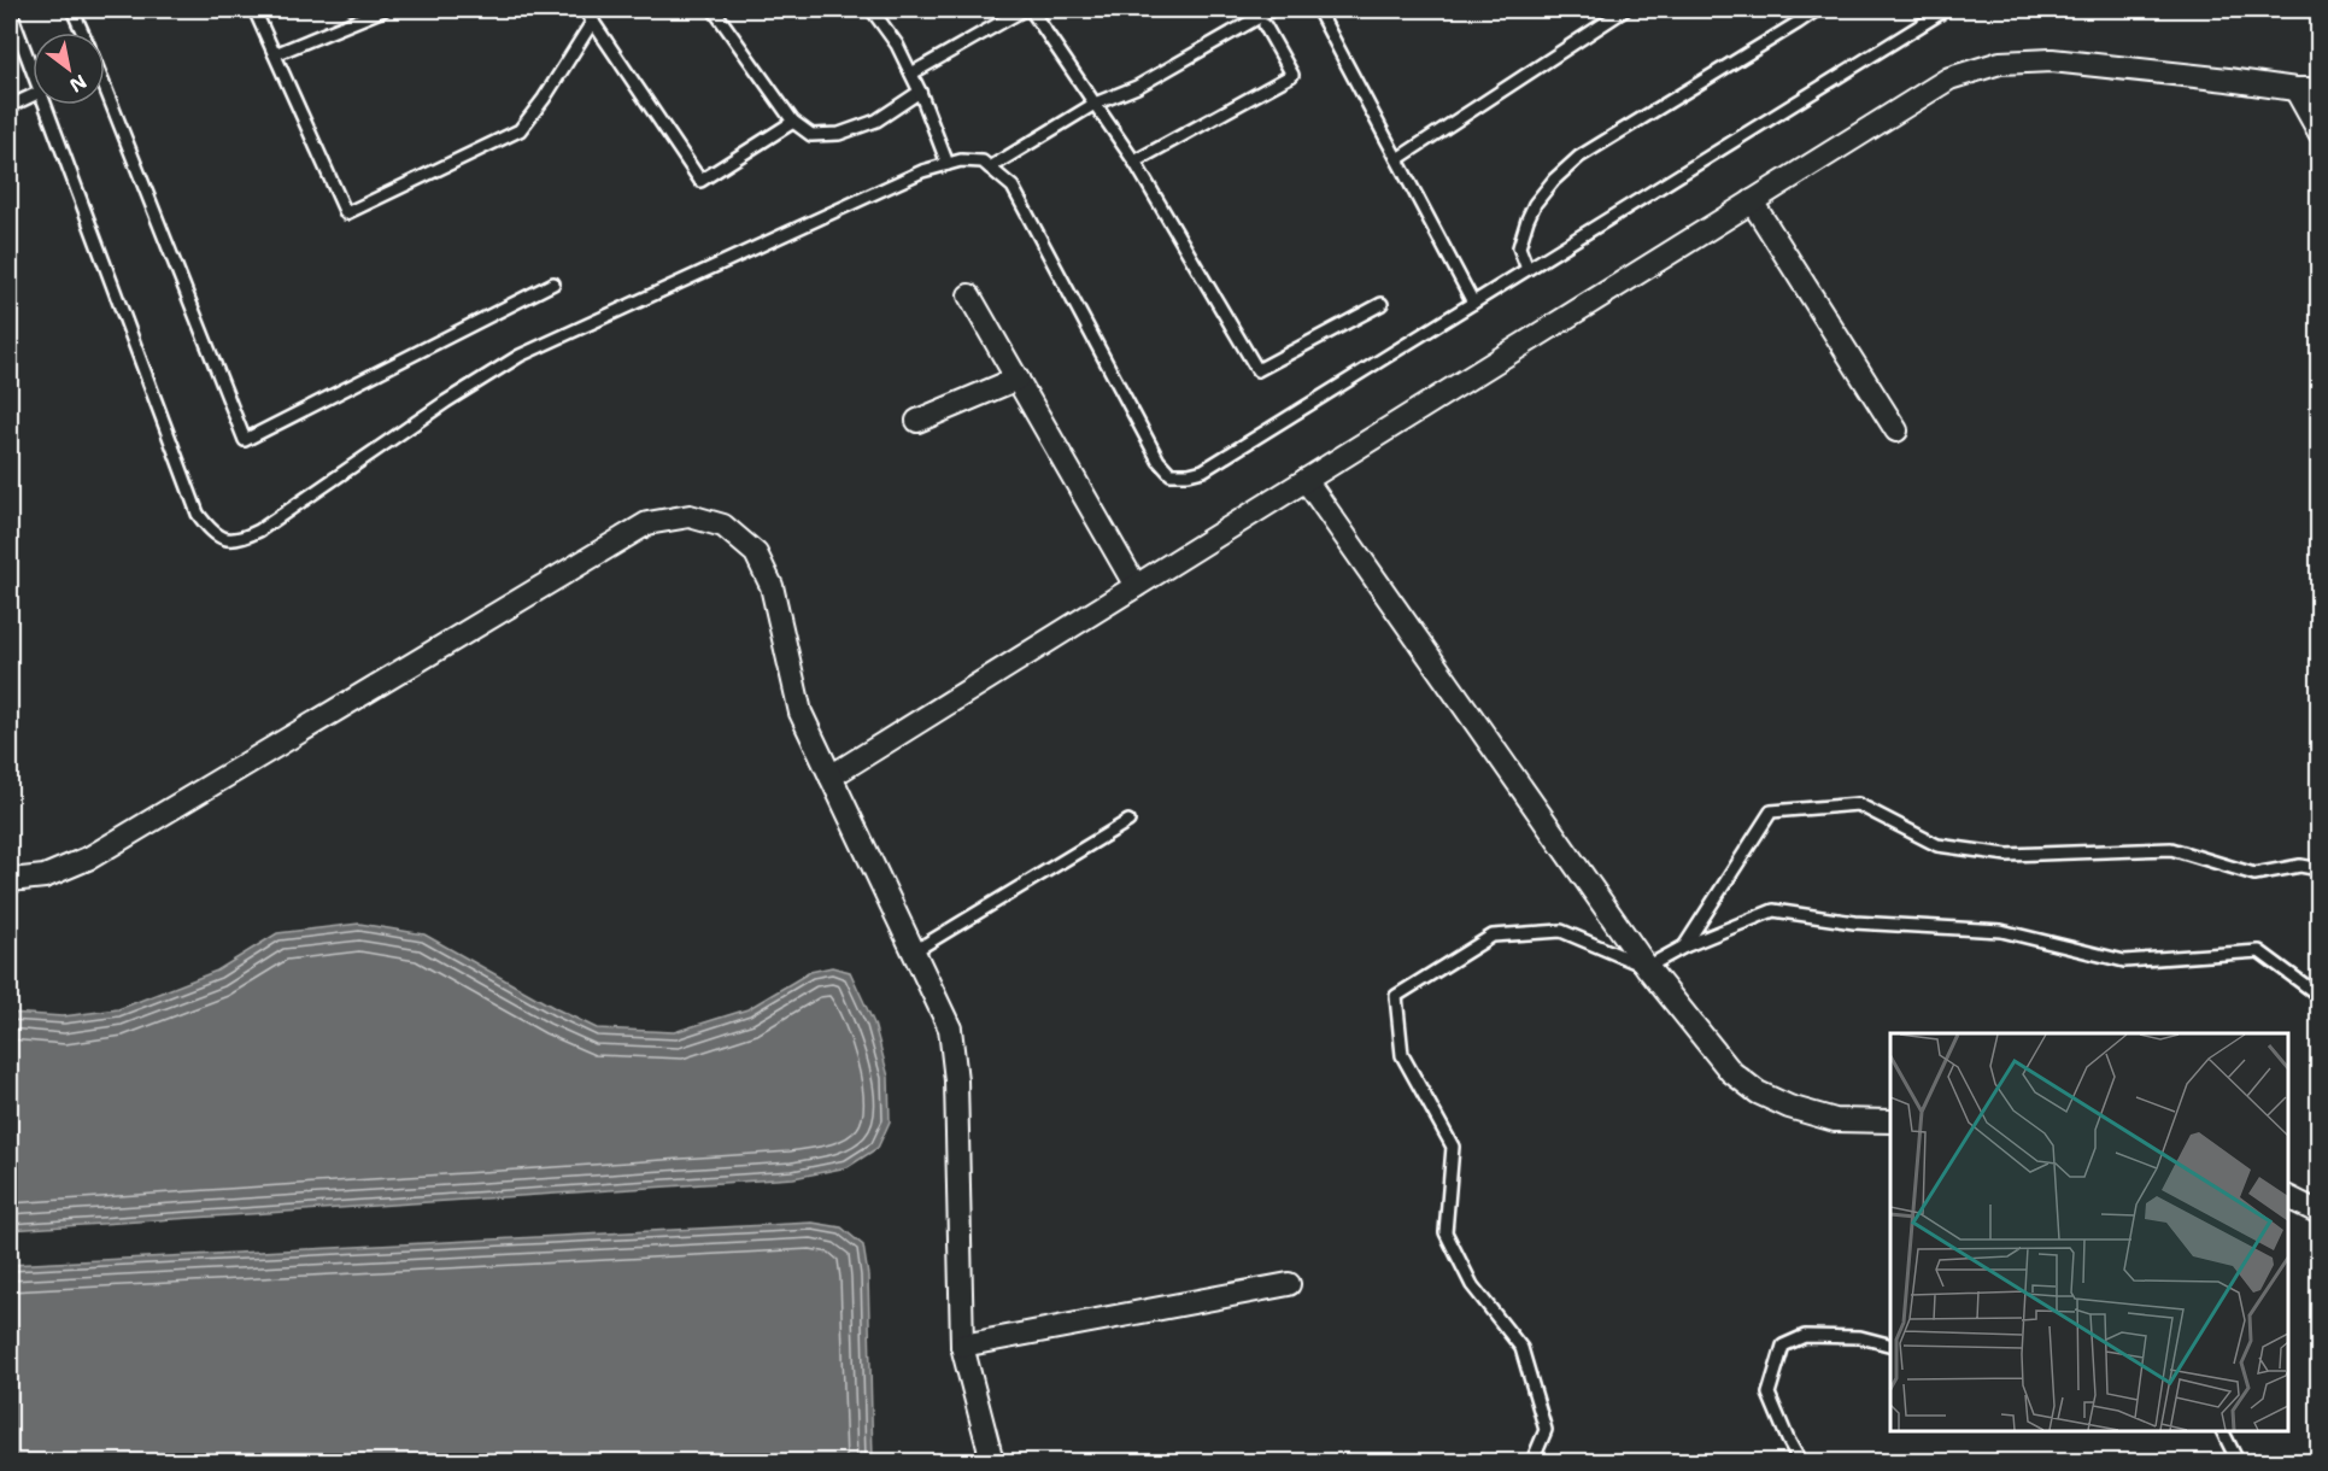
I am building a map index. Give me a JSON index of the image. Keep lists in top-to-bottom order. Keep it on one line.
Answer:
{"north":"bottom right"}
